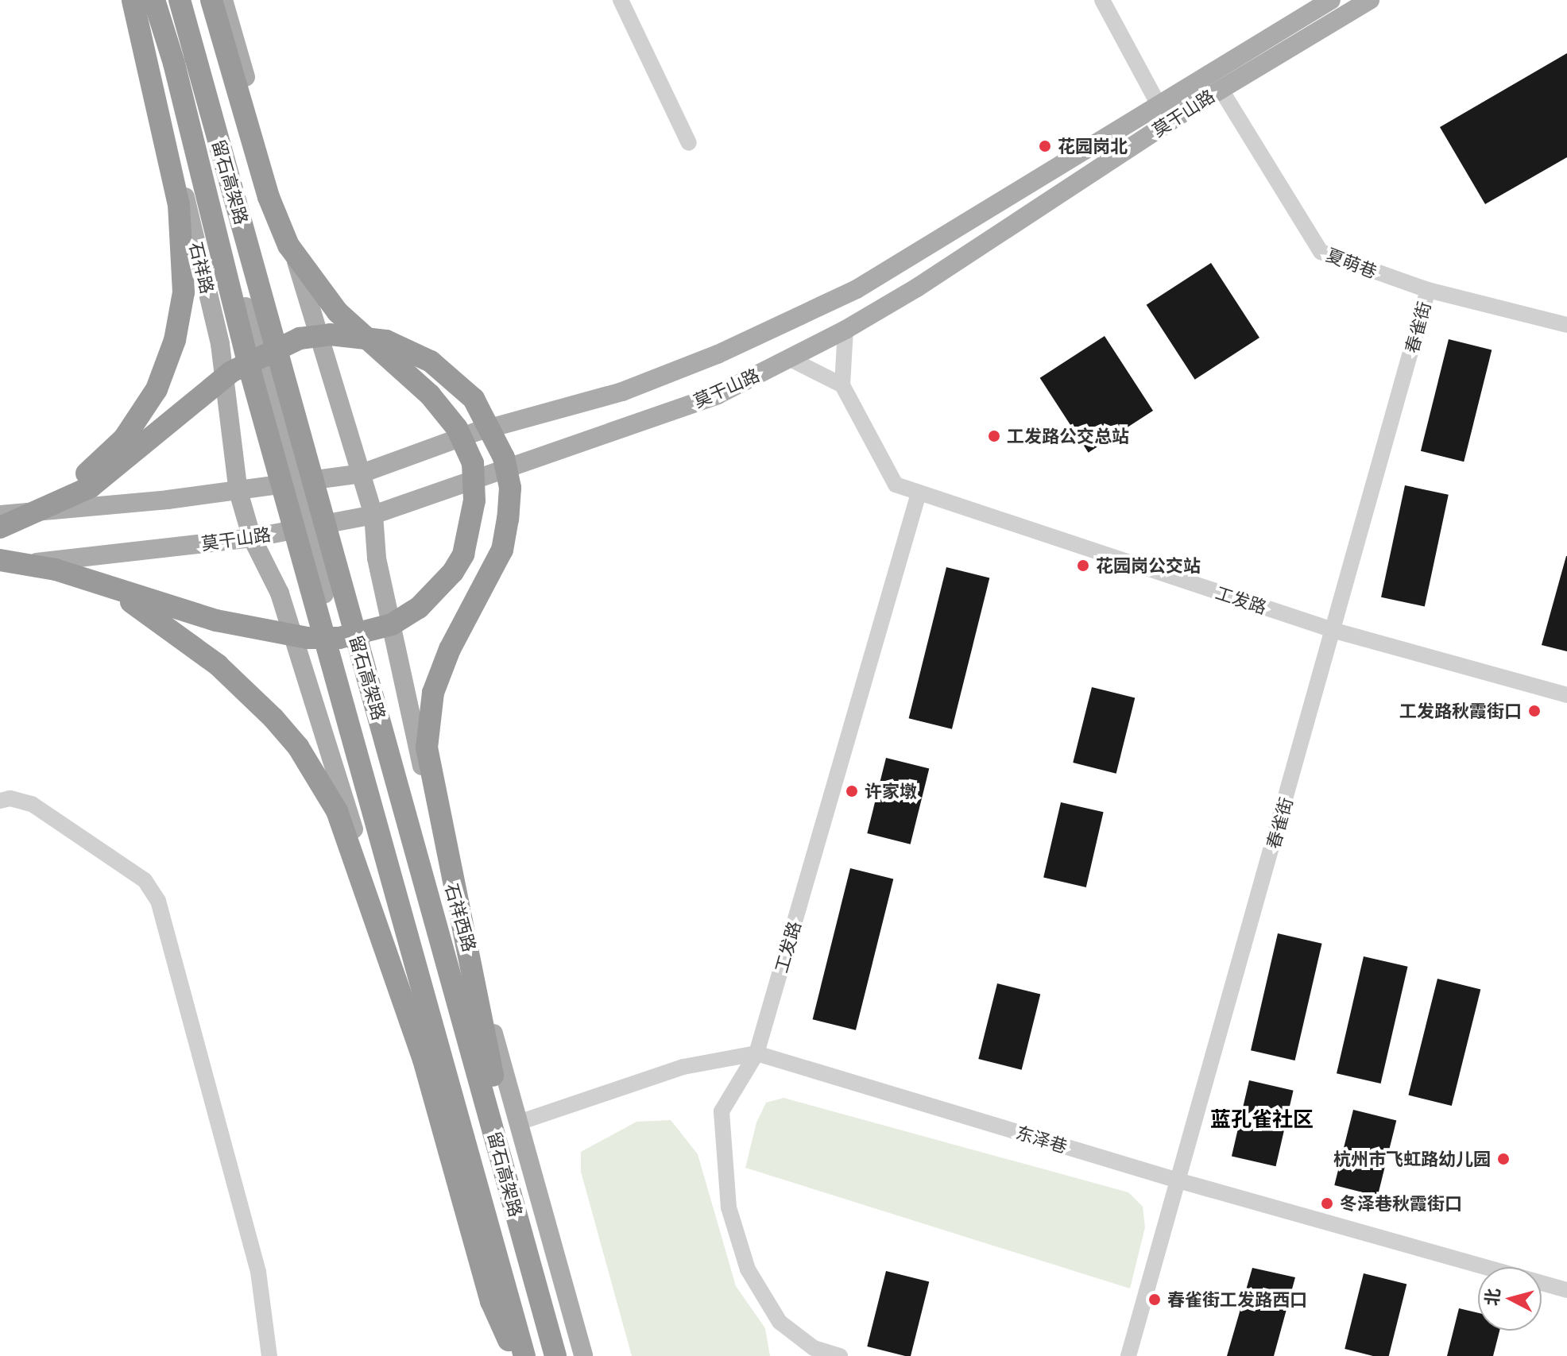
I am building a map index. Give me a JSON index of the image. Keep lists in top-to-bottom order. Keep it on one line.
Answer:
{"streets":{"highway":["留石高架路"],"main road":["莫干山路","石祥路","石祥西路"],"street":["夏萌巷","春雀街","工发路","东泽巷"]},"crossings":[["莫干山路","夏萌巷"],["莫干山路","石祥路"],["莫干山路","石祥西路"],["夏萌巷","春雀街"],["春雀街","工发路"],["春雀街","东泽巷"],["工发路","东泽巷"],["石祥西路","东泽巷"]],"districts":["蓝孔雀社区"],"places":["花园岗北","工发路公交总站","花园岗公交站","工发路秋霞街口","许家墩","杭州市飞虹路幼儿园","冬泽巷秋霞街口","春雀街工发路西口"],"north":"left"}
